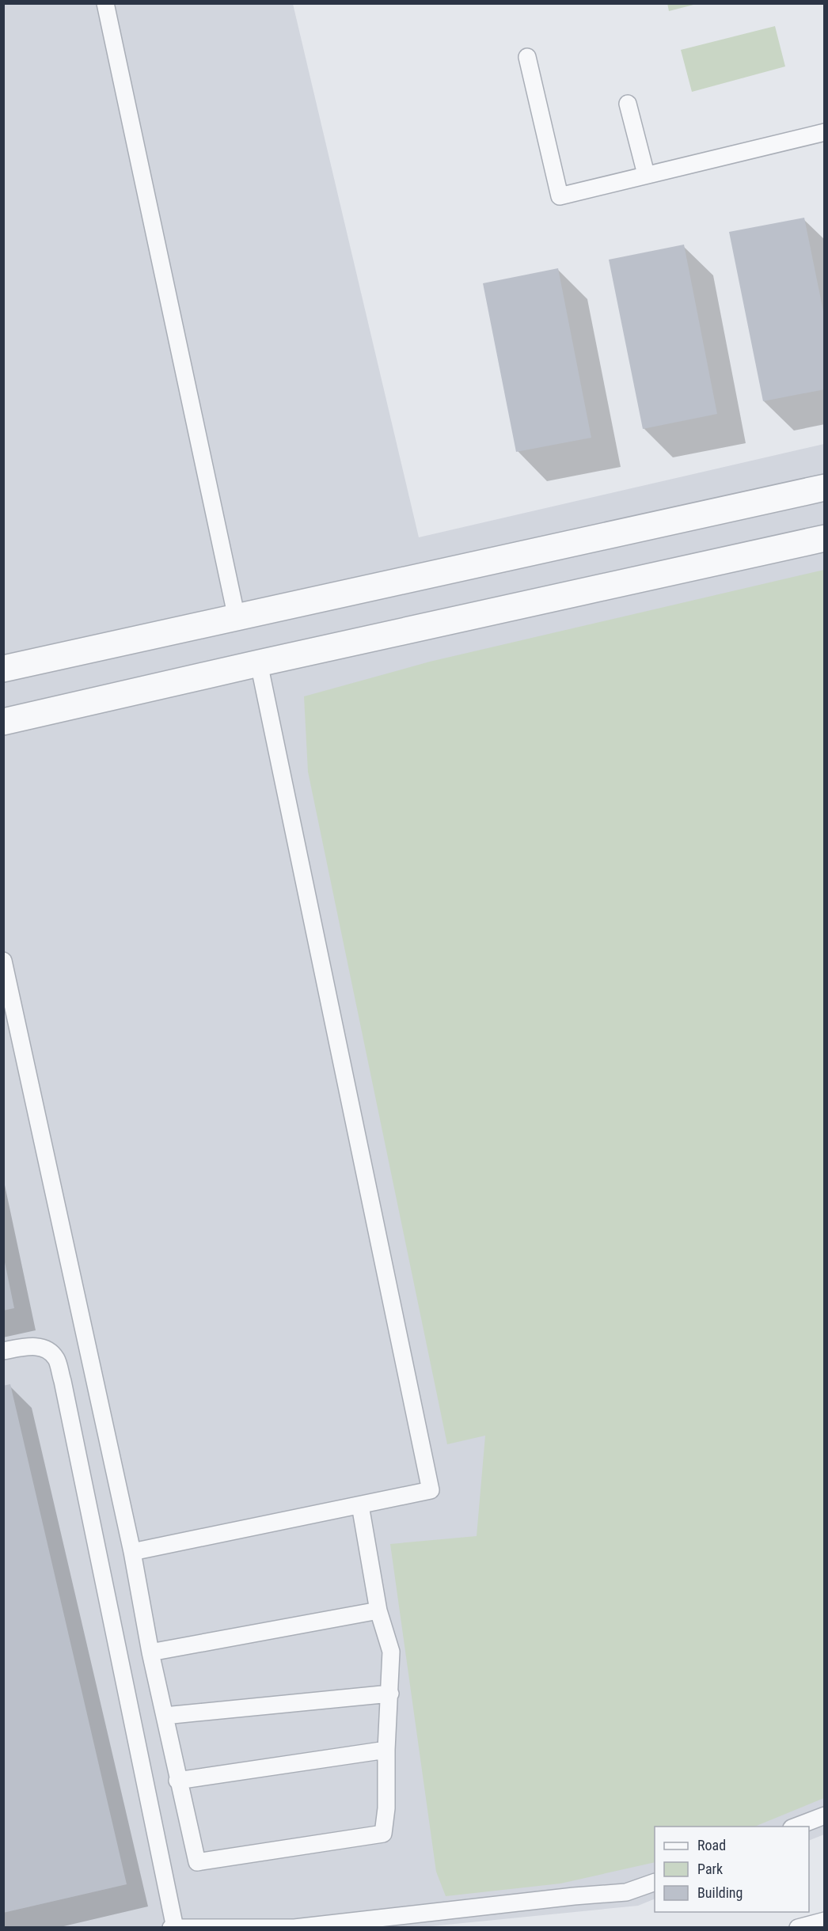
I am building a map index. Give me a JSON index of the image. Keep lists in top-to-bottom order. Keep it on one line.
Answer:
{"legend":["Road","Park","Building"]}
